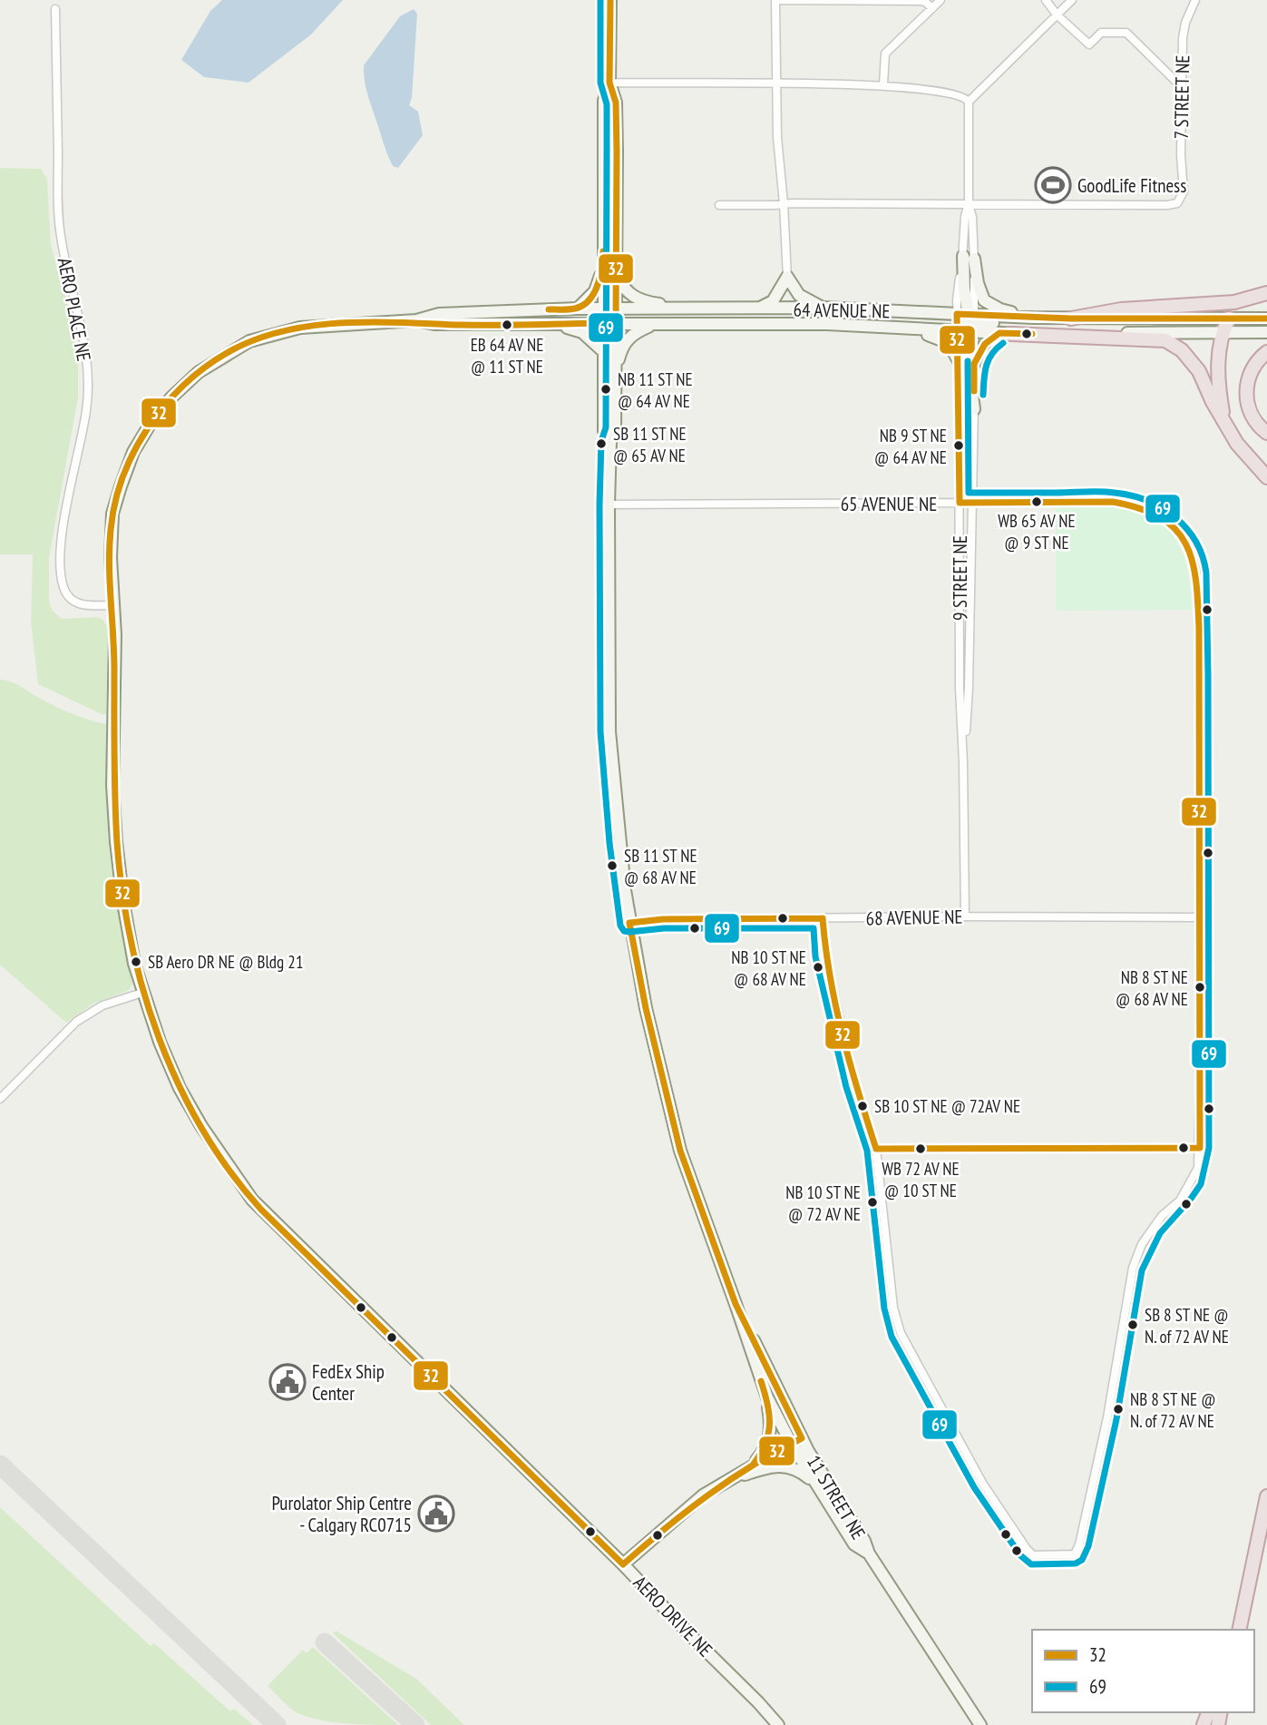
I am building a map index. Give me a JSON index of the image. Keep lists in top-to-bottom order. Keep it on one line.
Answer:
{"streets":{"street":["7 STREET NE","AERO PLACE NE","64 AVENUE NE","65 AVENUE NE","9 STREET NE","68 AVENUE NE","11 STREET NE","AERO DRIVE NE"]},"crossings":[["AERO PLACE NE","64 AVENUE NE"],["AERO PLACE NE","AERO DRIVE NE"],["64 AVENUE NE","9 STREET NE"],["64 AVENUE NE","11 STREET NE"],["64 AVENUE NE","AERO DRIVE NE"],["65 AVENUE NE","9 STREET NE"],["65 AVENUE NE","68 AVENUE NE"],["65 AVENUE NE","11 STREET NE"],["9 STREET NE","68 AVENUE NE"],["68 AVENUE NE","11 STREET NE"]],"places":{"sports":["GoodLife Fitness"],"other":["EB 64 AV NE @ 11 ST NE","NB 11 ST NE @ 64 AV NE","SB 11 ST NE @ 65 AV NE","NB 9 ST NE @ 64 AV NE","WB 65 AV NE @ 9 ST NE","SB 11 ST NE @ 68 AV NE","SB Aero DR NE @ Bldg 21","NB 10 ST NE @ 68 AV NE","NB 8 ST NE @ 68 AV NE","SB 10 ST NE @ 72AV NE","WB 72 AV NE @ 10 ST NE","NB 10 ST NE @ 72 AV NE","SB 8 ST NE @ N. of 72 AV NE","NB 8 ST NE @ N. of 72 AV NE"],"public building":["FedEx Ship Center","Purolator Ship Centre - Calgary RC0715"]},"lines":["transit line 32","transit line 69"],"legend":["32","69"]}
